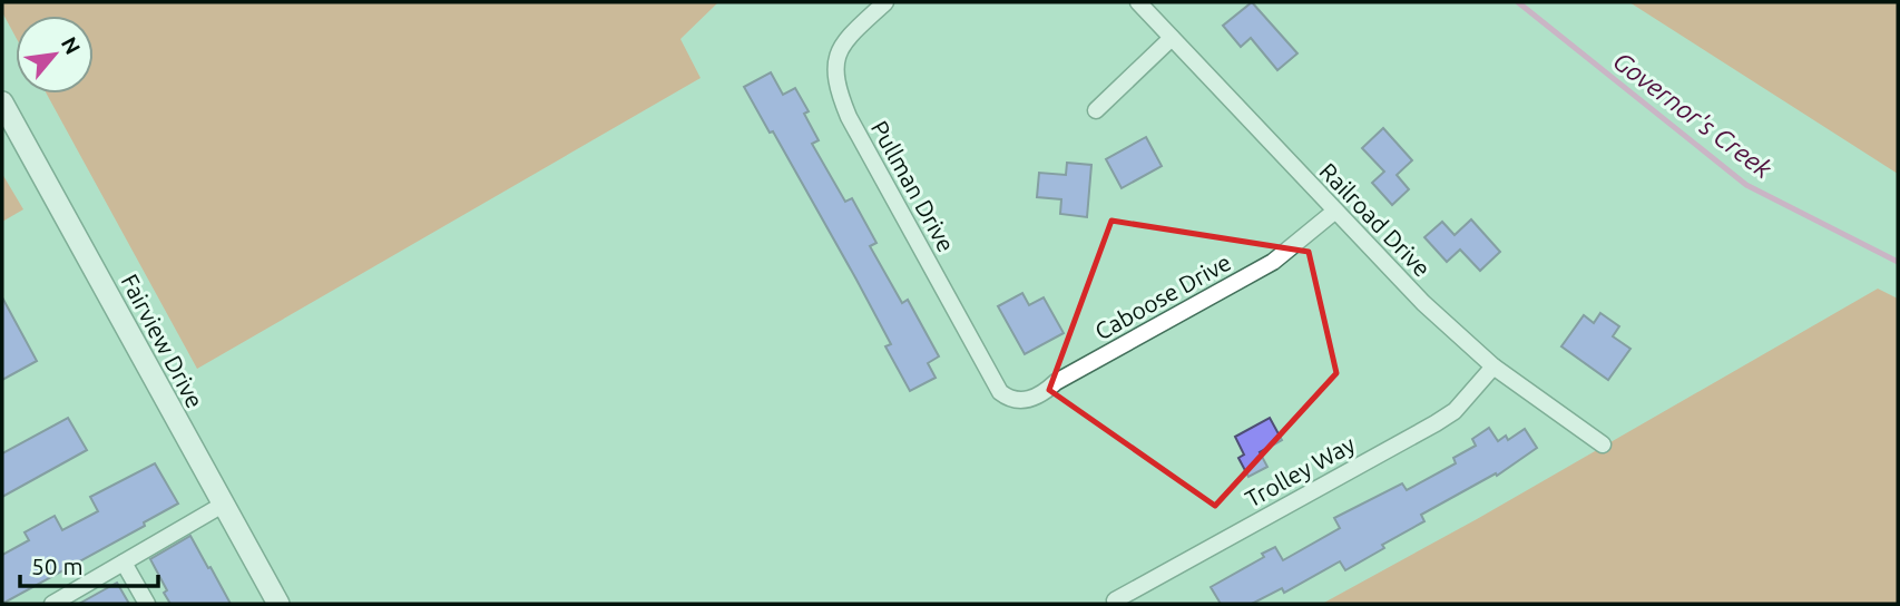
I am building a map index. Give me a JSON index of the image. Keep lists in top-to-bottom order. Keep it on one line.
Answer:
{"streets":{"main road":["Fairview Drive"],"street":["Pullman Drive","Railroad Drive","Caboose Drive","Trolley Way"]},"crossings":[["Pullman Drive","Caboose Drive"],["Railroad Drive","Caboose Drive"],["Railroad Drive","Trolley Way"]],"water":["Governor's Creek"],"scale_bar":"50 m","north":"top right"}
